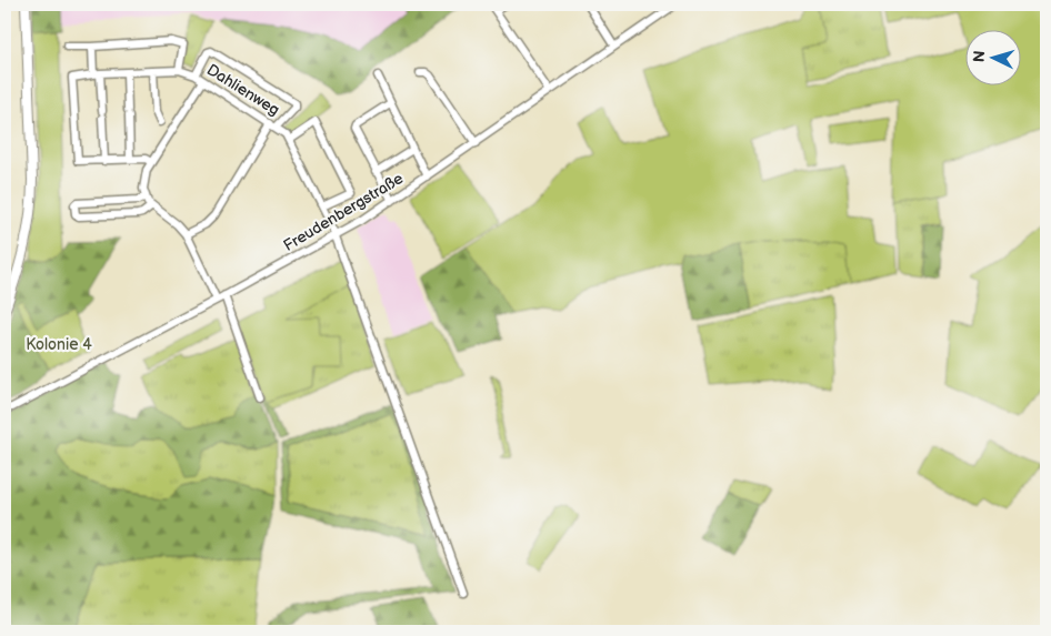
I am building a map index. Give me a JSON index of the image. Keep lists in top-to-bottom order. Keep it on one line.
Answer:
{"streets":{"street":["Dahlienweg","Freudenbergstraße"]},"crossings":[["Dahlienweg","Freudenbergstraße"]],"parks":["Kolonie 4"],"north":"left"}
